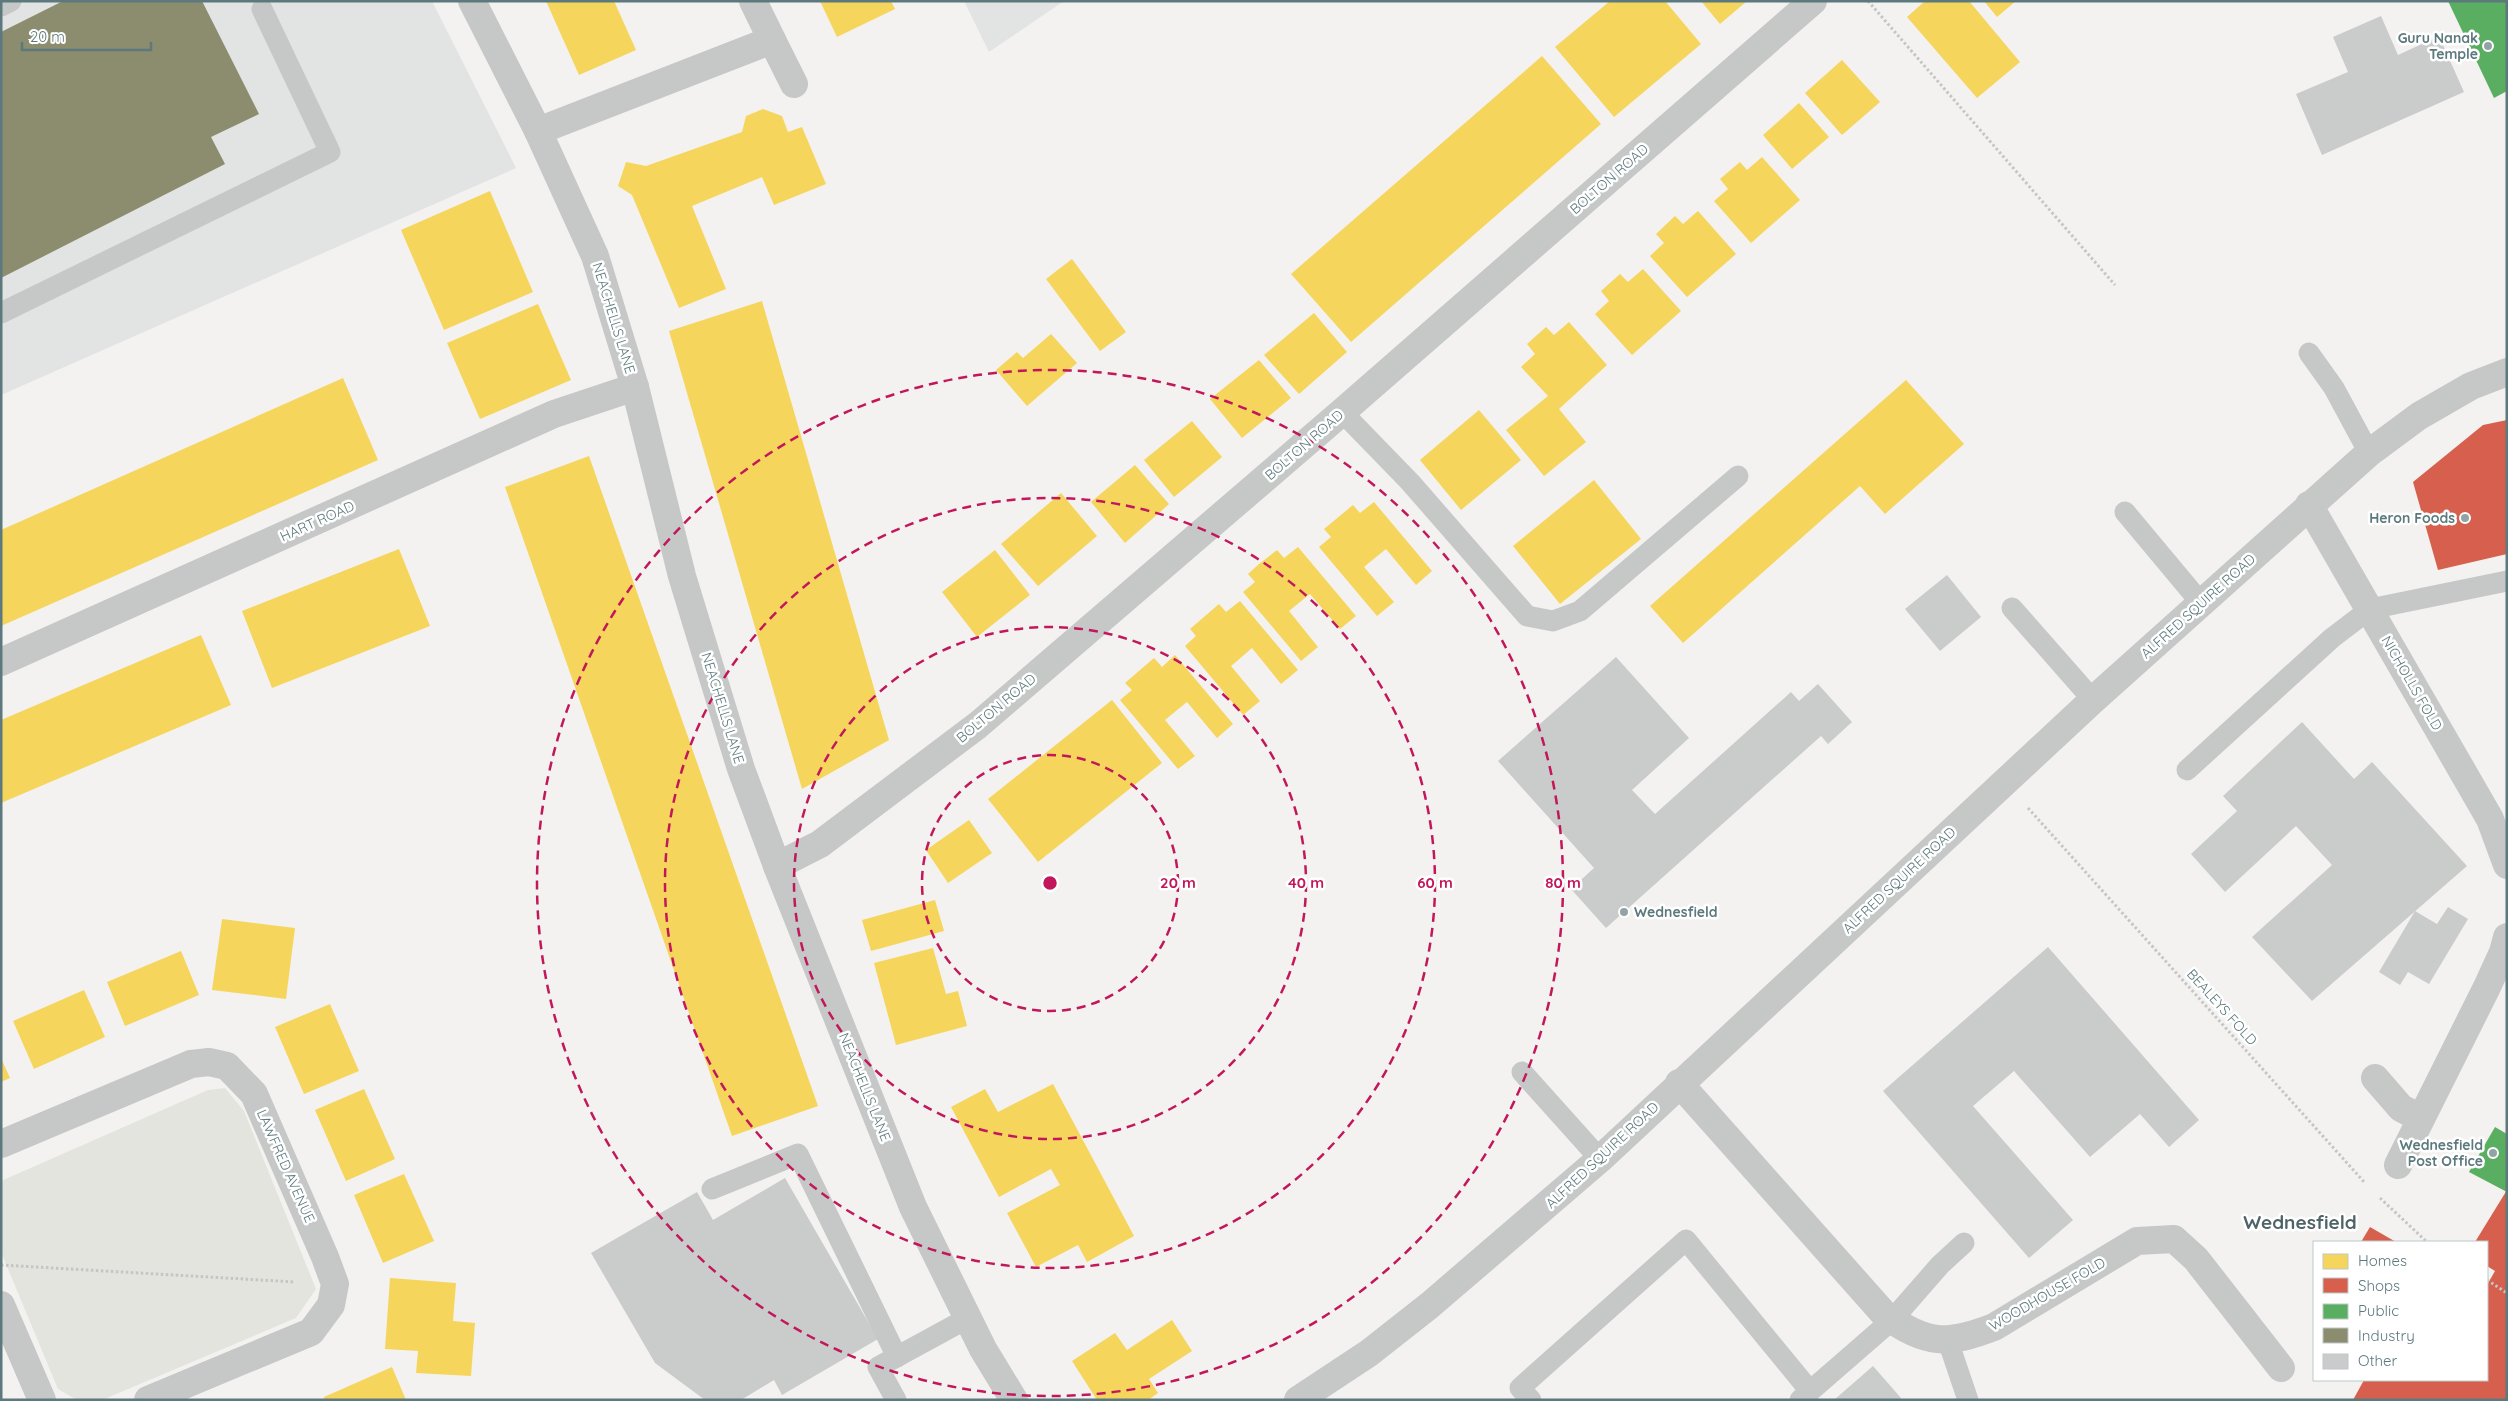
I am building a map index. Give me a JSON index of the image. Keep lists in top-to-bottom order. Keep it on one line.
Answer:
{"streets":{"street":["BOLTON ROAD","NEACHELLS LANE","HART ROAD","ALFRED SQUIRE ROAD","NICHOLLS FOLD","LAWFRED AVENUE","WOODHOUSE FOLD"],"path":["BEALEYS FOLD"]},"crossings":[["BOLTON ROAD","NEACHELLS LANE"],["NEACHELLS LANE","HART ROAD"],["ALFRED SQUIRE ROAD","NICHOLLS FOLD"],["ALFRED SQUIRE ROAD","BEALEYS FOLD"],["ALFRED SQUIRE ROAD","WOODHOUSE FOLD"]],"districts":["Wednesfield"],"places":["Guru Nanak Temple","Heron Foods","Wednesfield","Wednesfield Post Office"],"legend":["Homes","Shops","Public","Industry","Other"],"scale_bar":"20 m","rings":["20 m","40 m","60 m","80 m"]}
